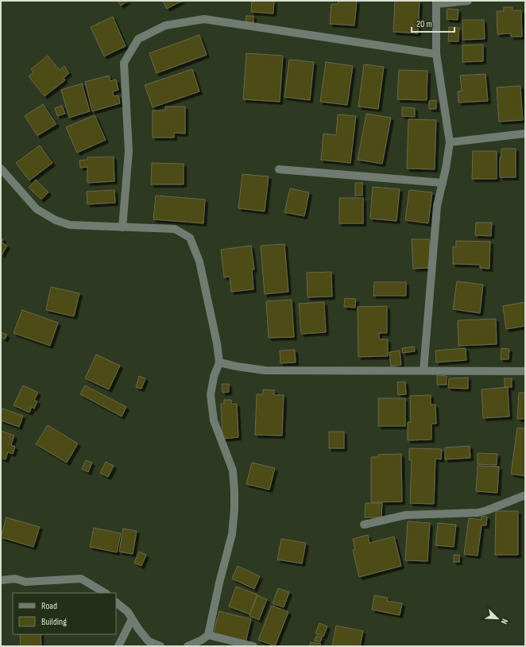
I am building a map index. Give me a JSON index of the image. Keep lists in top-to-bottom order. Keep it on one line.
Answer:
{"legend":["Road","Building"],"scale_bar":"20 m","north":"bottom right"}
